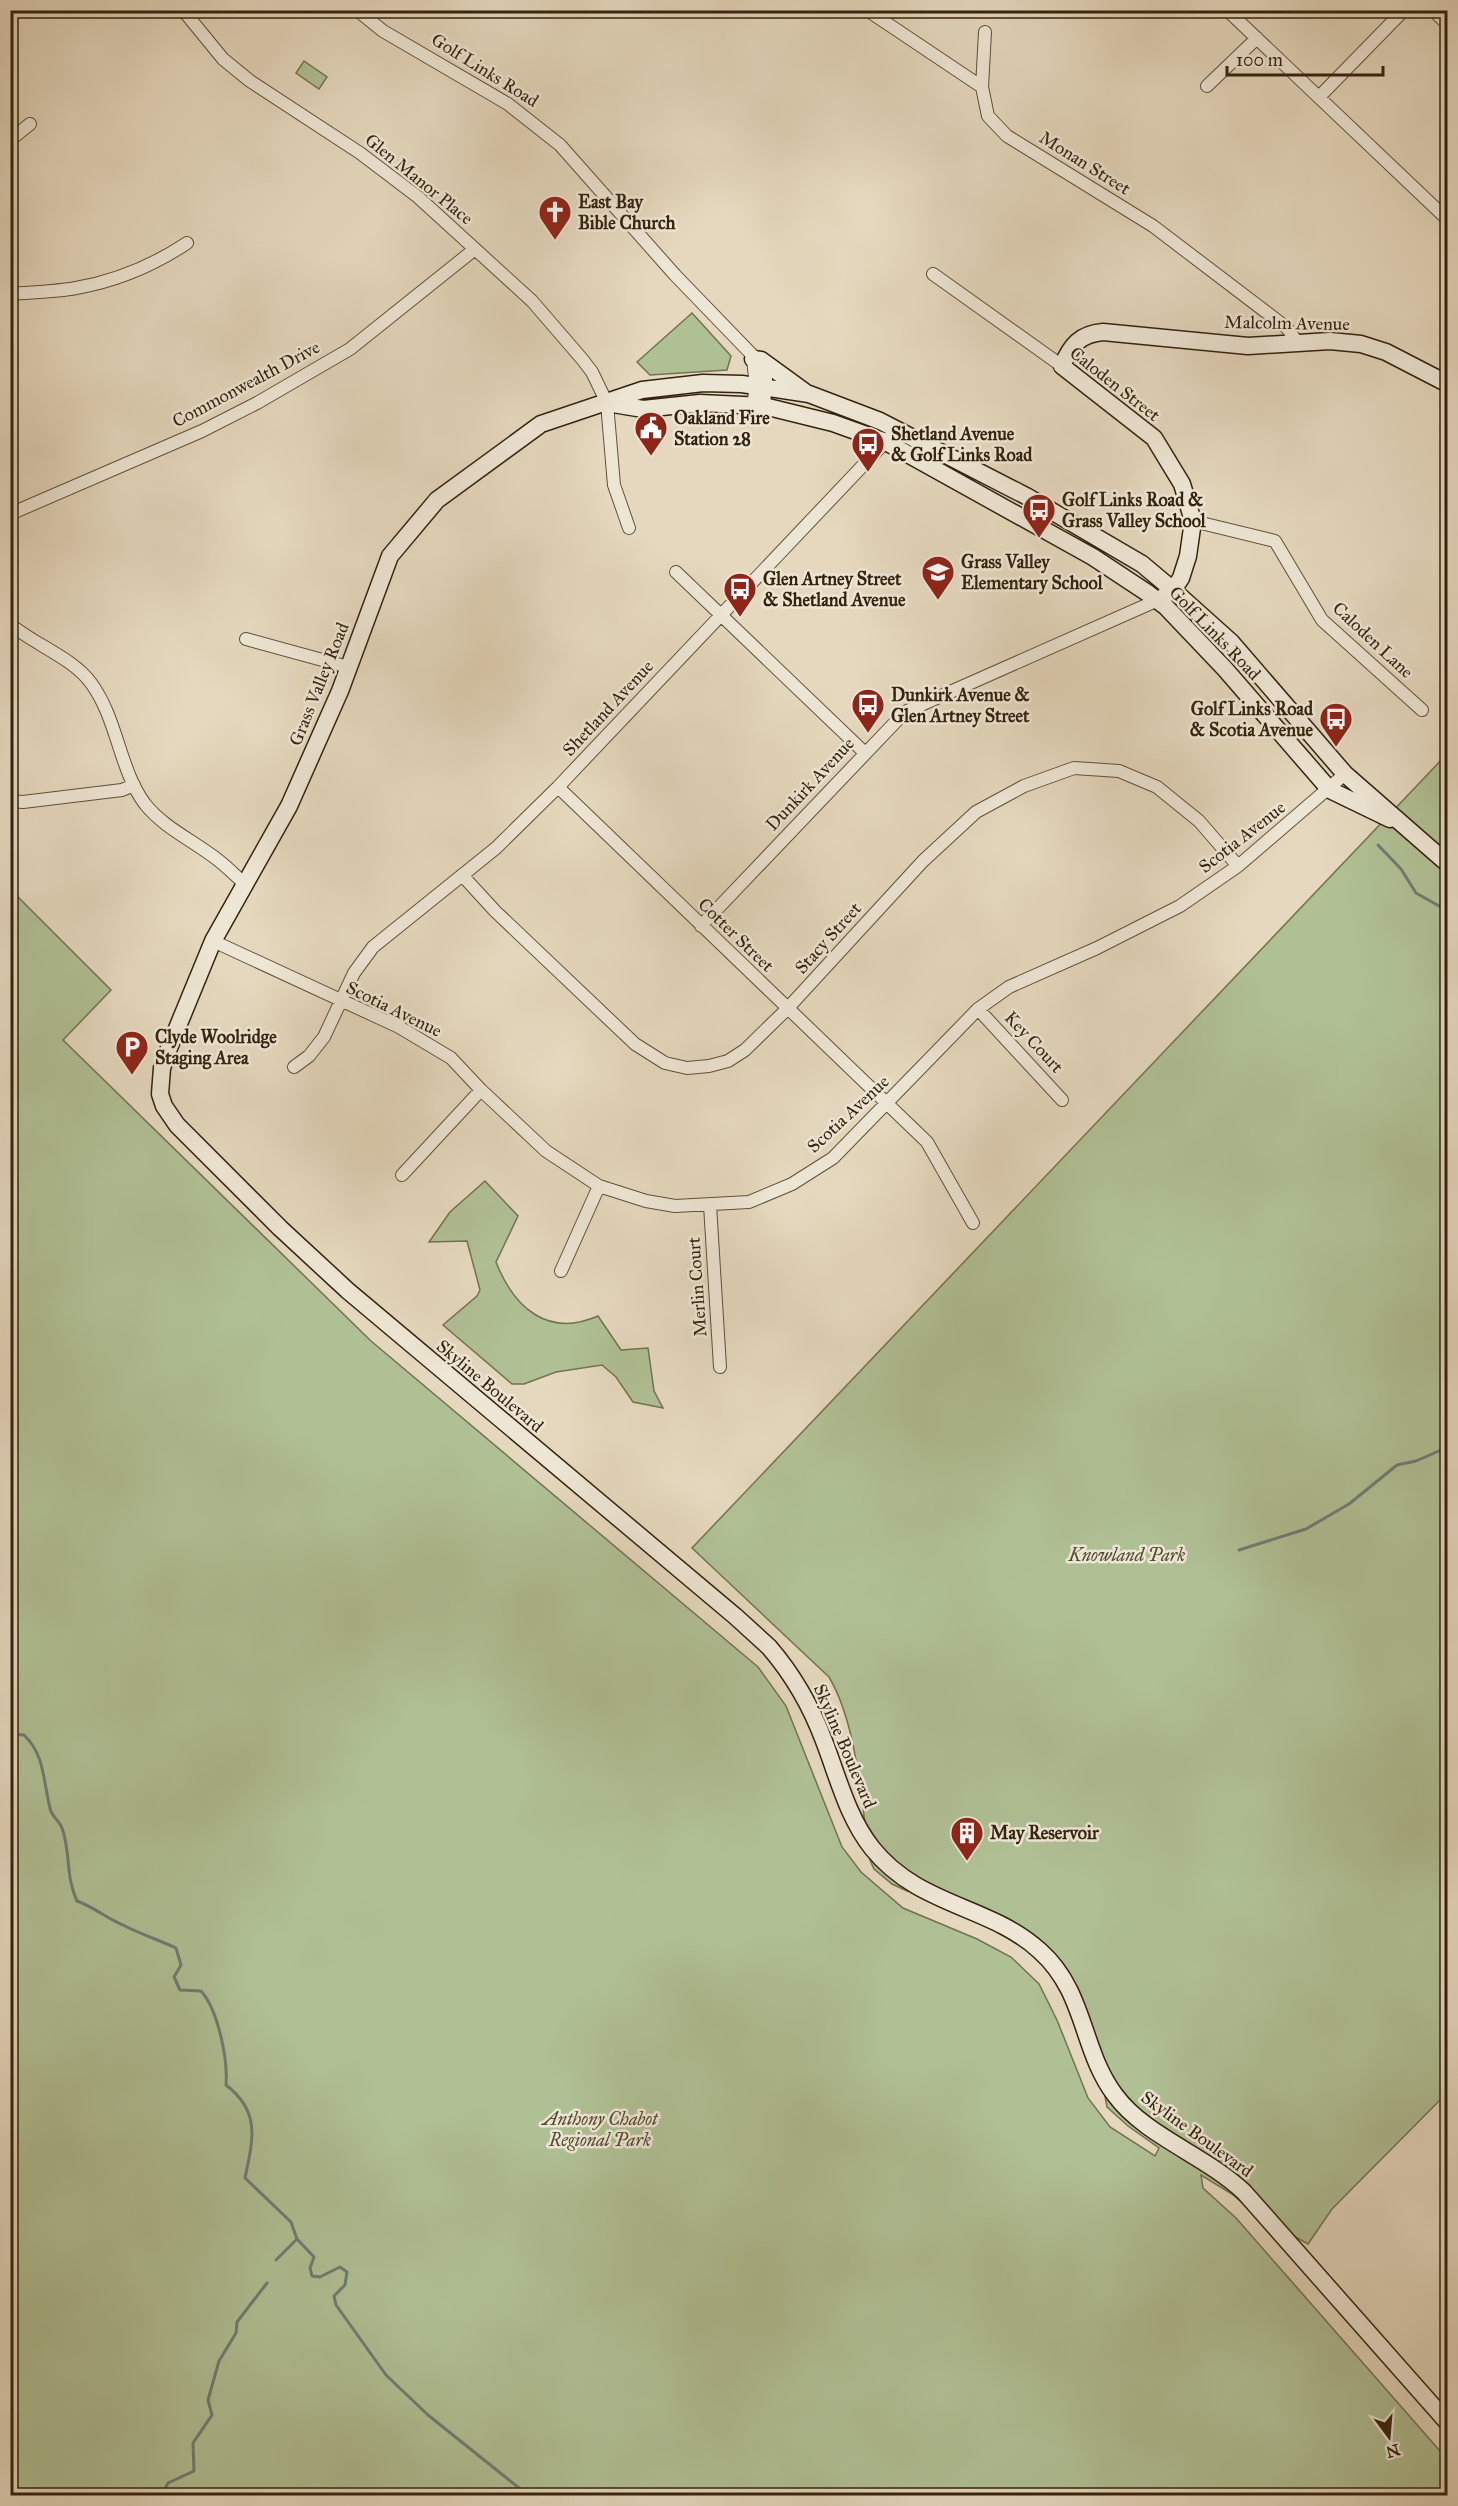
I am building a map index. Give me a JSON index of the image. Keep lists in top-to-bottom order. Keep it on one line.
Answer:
{"streets":{"main road":["Golf Links Road","Malcolm Avenue","Caloden Street","Grass Valley Road","Skyline Boulevard"],"street":["Monan Street","Glen Manor Place","Commonwealth Drive","Caloden Lane","Shetland Avenue","Dunkirk Avenue","Scotia Avenue","Cotter Street","Stacy Street","Key Court","Merlin Court"]},"crossings":[["Golf Links Road","Caloden Street"],["Golf Links Road","Grass Valley Road"],["Golf Links Road","Shetland Avenue"],["Golf Links Road","Dunkirk Avenue"],["Golf Links Road","Scotia Avenue"],["Monan Street","Malcolm Avenue"],["Glen Manor Place","Commonwealth Drive"],["Glen Manor Place","Grass Valley Road"],["Malcolm Avenue","Caloden Street"],["Caloden Street","Caloden Lane"],["Grass Valley Road","Scotia Avenue"],["Grass Valley Road","Skyline Boulevard"],["Shetland Avenue","Scotia Avenue"],["Shetland Avenue","Cotter Street"],["Shetland Avenue","Stacy Street"],["Dunkirk Avenue","Cotter Street"],["Scotia Avenue","Cotter Street"],["Scotia Avenue","Stacy Street"],["Scotia Avenue","Key Court"],["Scotia Avenue","Merlin Court"],["Cotter Street","Stacy Street"]],"parks":["Knowland Park","Anthony Chabot Regional Park"],"places":{"church":["East Bay Bible Church"],"public building":["Oakland Fire Station 28"],"bus stop":["Shetland Avenue & Golf Links Road","Golf Links Road & Grass Valley School","Glen Artney Street & Shetland Avenue","Dunkirk Avenue & Glen Artney Street","Golf Links Road & Scotia Avenue"],"school or university":["Grass Valley Elementary School"],"parking":["Clyde Woolridge Staging Area"],"building":["May Reservoir"]},"scale_bar":"100 m","north":"bottom"}
